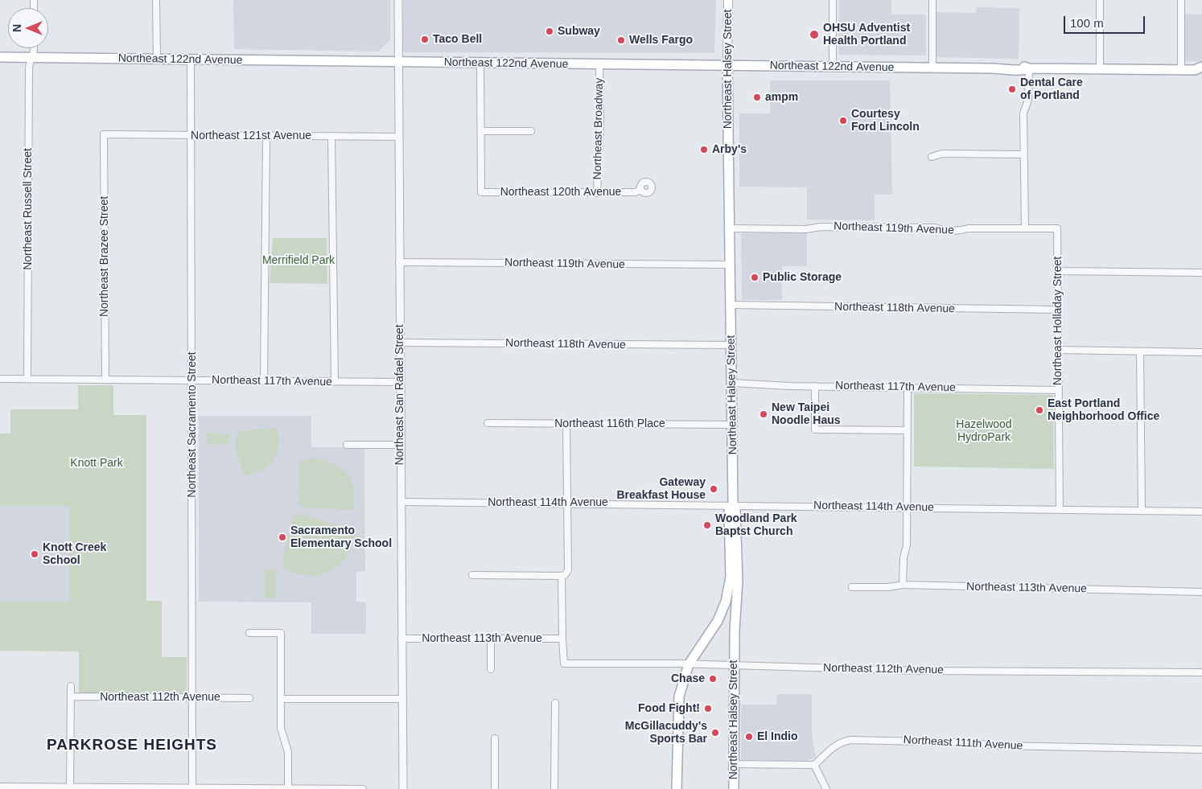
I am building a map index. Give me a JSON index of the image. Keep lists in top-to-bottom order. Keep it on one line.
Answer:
{"streets":{"main road":["Northeast 122nd Avenue","Northeast Halsey Street"],"street":["Northeast Broadway","Northeast 121st Avenue","Northeast 120th Avenue","Northeast Russell Street","Northeast 119th Avenue","Northeast Brazee Street","Northeast 118th Avenue","Northeast Holladay Street","Northeast 117th Avenue","Northeast San Rafael Street","Northeast 116th Place","Northeast Sacramento Street","Northeast 114th Avenue","Northeast 113th Avenue","Northeast 112th Avenue","Northeast 111th Avenue"]},"crossings":[["Northeast 122nd Avenue","Northeast Halsey Street"],["Northeast 122nd Avenue","Northeast Broadway"],["Northeast 122nd Avenue","Northeast Russell Street"],["Northeast 122nd Avenue","Northeast San Rafael Street"],["Northeast 122nd Avenue","Northeast Sacramento Street"],["Northeast Halsey Street","Northeast 119th Avenue"],["Northeast Halsey Street","Northeast 118th Avenue"],["Northeast Halsey Street","Northeast 117th Avenue"],["Northeast Halsey Street","Northeast 116th Place"],["Northeast Halsey Street","Northeast 114th Avenue"],["Northeast Halsey Street","Northeast 112th Avenue"],["Northeast Broadway","Northeast 120th Avenue"],["Northeast 121st Avenue","Northeast Brazee Street"],["Northeast 121st Avenue","Northeast San Rafael Street"],["Northeast 121st Avenue","Northeast Sacramento Street"],["Northeast Russell Street","Northeast 117th Avenue"],["Northeast 119th Avenue","Northeast Holladay Street"],["Northeast 119th Avenue","Northeast San Rafael Street"],["Northeast Brazee Street","Northeast 117th Avenue"],["Northeast 118th Avenue","Northeast Holladay Street"],["Northeast 118th Avenue","Northeast San Rafael Street"],["Northeast Holladay Street","Northeast 117th Avenue"],["Northeast Holladay Street","Northeast 114th Avenue"],["Northeast 117th Avenue","Northeast San Rafael Street"],["Northeast 117th Avenue","Northeast Sacramento Street"],["Northeast San Rafael Street","Northeast 114th Avenue"],["Northeast San Rafael Street","Northeast 113th Avenue"],["Northeast Sacramento Street","Northeast 112th Avenue"],["Northeast 113th Avenue","Northeast 112th Avenue"]],"districts":["PARKROSE HEIGHTS"],"parks":["Merrifield Park","Hazelwood HydroPark","Knott Park"],"places":["Subway","OHSU Adventist Health Portland","Taco Bell","Wells Fargo","Dental Care of Portland","ampm","Courtesy Ford Lincoln","Arby's","Public Storage","East Portland Neighborhood Office","New Taipei Noodle Haus","Gateway Breakfast House","Woodland Park Baptst Church","Sacramento Elementary School","Knott Creek School","Chase","Food Fight!","McGillacuddy's Sports Bar","El Indio"],"scale_bar":"100 m","north":"left"}
